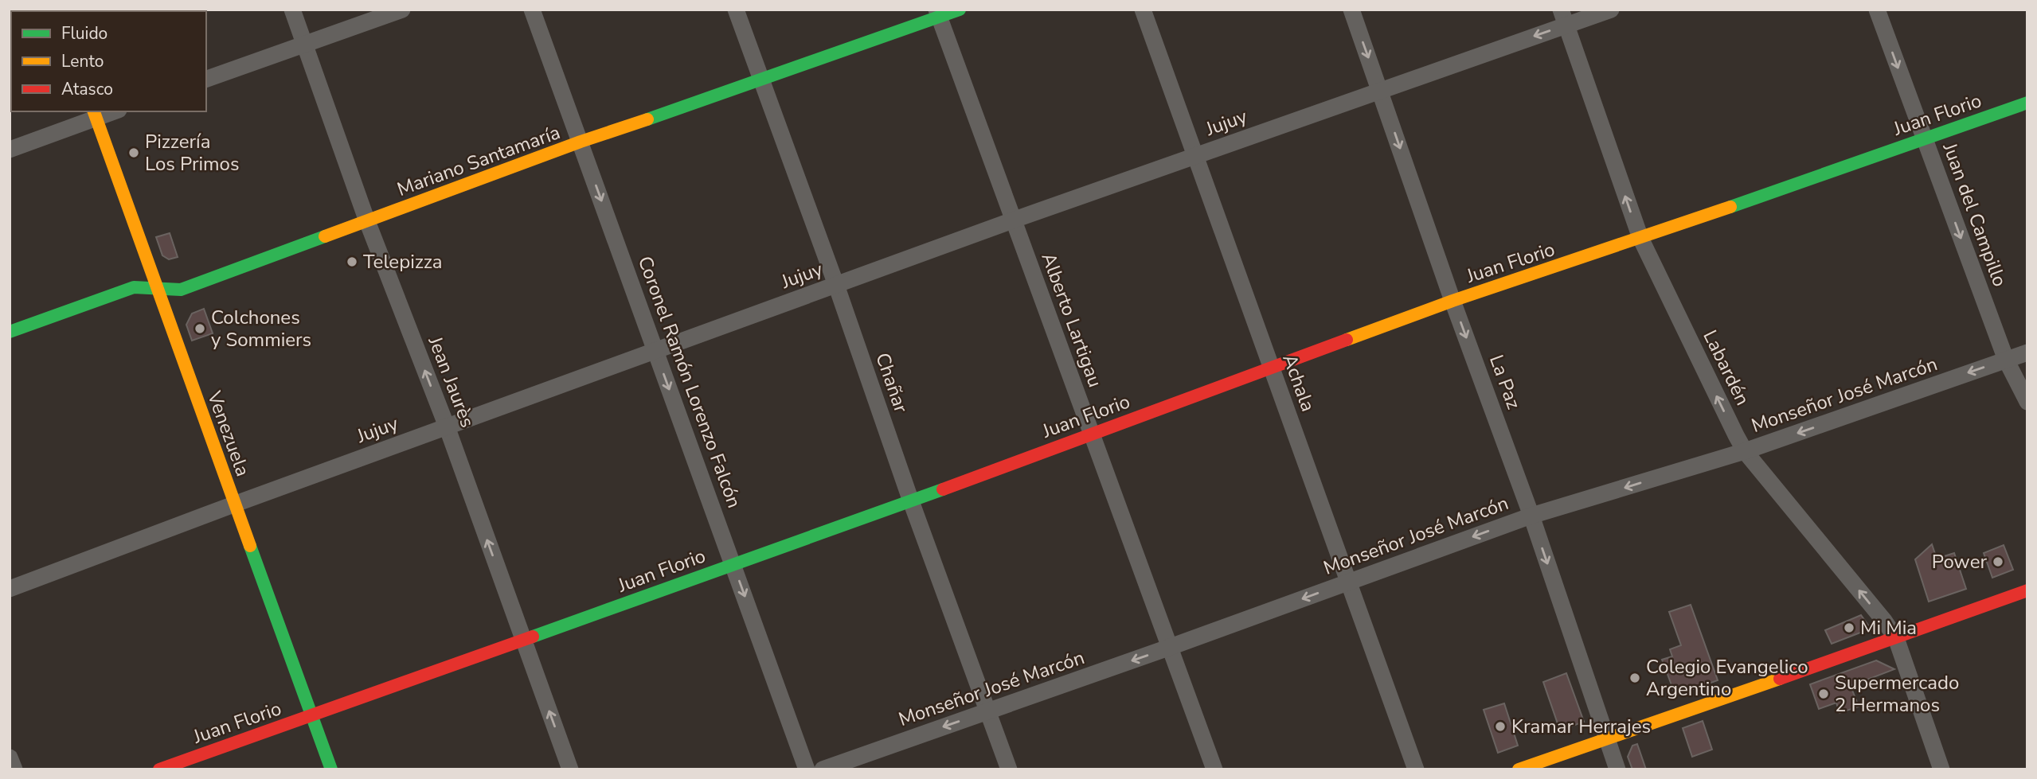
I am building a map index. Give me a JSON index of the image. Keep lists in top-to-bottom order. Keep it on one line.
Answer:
{"streets":{"street":["Juan Florio","Jujuy","Mariano Santamaría","Juan del Campillo","Alberto Lartigau","Labardén","Jean Jaurès","Coronel Ramón Lorenzo Falcón","La Paz","Chañar","Achala","Monseñor José Marcón","Venezuela"]},"crossings":[["Juan Florio","Juan del Campillo"],["Juan Florio","Alberto Lartigau"],["Juan Florio","Labardén"],["Juan Florio","Jean Jaurès"],["Juan Florio","Coronel Ramón Lorenzo Falcón"],["Juan Florio","La Paz"],["Juan Florio","Chañar"],["Juan Florio","Achala"],["Juan Florio","Venezuela"],["Jujuy","Alberto Lartigau"],["Jujuy","Labardén"],["Jujuy","Jean Jaurès"],["Jujuy","Coronel Ramón Lorenzo Falcón"],["Jujuy","La Paz"],["Jujuy","Chañar"],["Jujuy","Achala"],["Jujuy","Venezuela"],["Mariano Santamaría","Alberto Lartigau"],["Mariano Santamaría","Jean Jaurès"],["Mariano Santamaría","Coronel Ramón Lorenzo Falcón"],["Mariano Santamaría","Chañar"],["Mariano Santamaría","Venezuela"],["Juan del Campillo","Monseñor José Marcón"],["Alberto Lartigau","Monseñor José Marcón"],["Labardén","Monseñor José Marcón"],["La Paz","Monseñor José Marcón"],["Chañar","Monseñor José Marcón"],["Achala","Monseñor José Marcón"]],"one_way":["Juan del Campillo","Labardén","Jean Jaurès","Coronel Ramón Lorenzo Falcón","La Paz","Monseñor José Marcón"],"places":["Pizzería Los Primos","Telepizza","Colchones y Sommiers","Power","Mi Mia","Colegio Evangelico Argentino","Supermercado 2 Hermanos","Kramar Herrajes"],"legend":["Fluido","Lento","Atasco"]}
